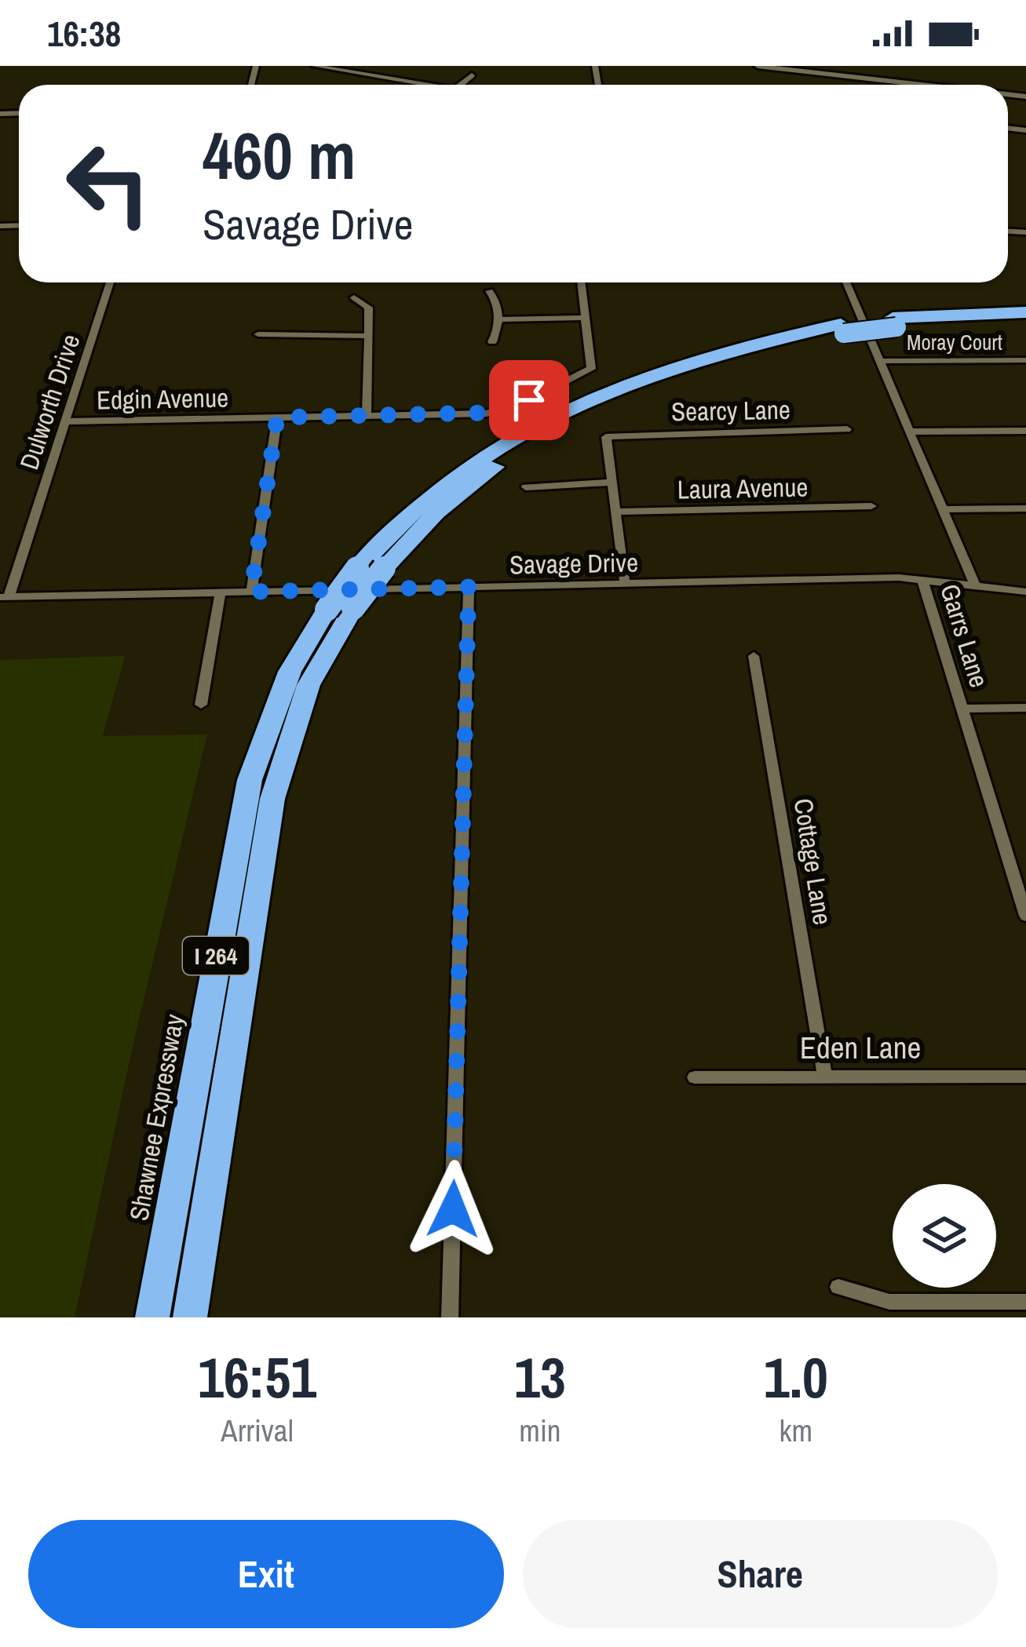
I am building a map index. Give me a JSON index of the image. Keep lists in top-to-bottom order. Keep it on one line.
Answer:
{"streets":{"highway":["I 264","Shawnee Expressway"],"street":["Moray Court","Edgin Avenue","Dulworth Drive","Searcy Lane","Laura Avenue","Savage Drive","Garrs Lane","Cottage Lane","Eden Lane"]},"crossings":[["Moray Court","Garrs Lane"],["Edgin Avenue","Dulworth Drive"],["Dulworth Drive","Savage Drive"],["Savage Drive","Garrs Lane"],["Cottage Lane","Eden Lane"]],"page":{"status":"16:38","turn":["460 m","Savage Drive"],"eta":["16:51","Arrival","13","min","1.0","km"],"buttons":["Exit","Share"]}}
